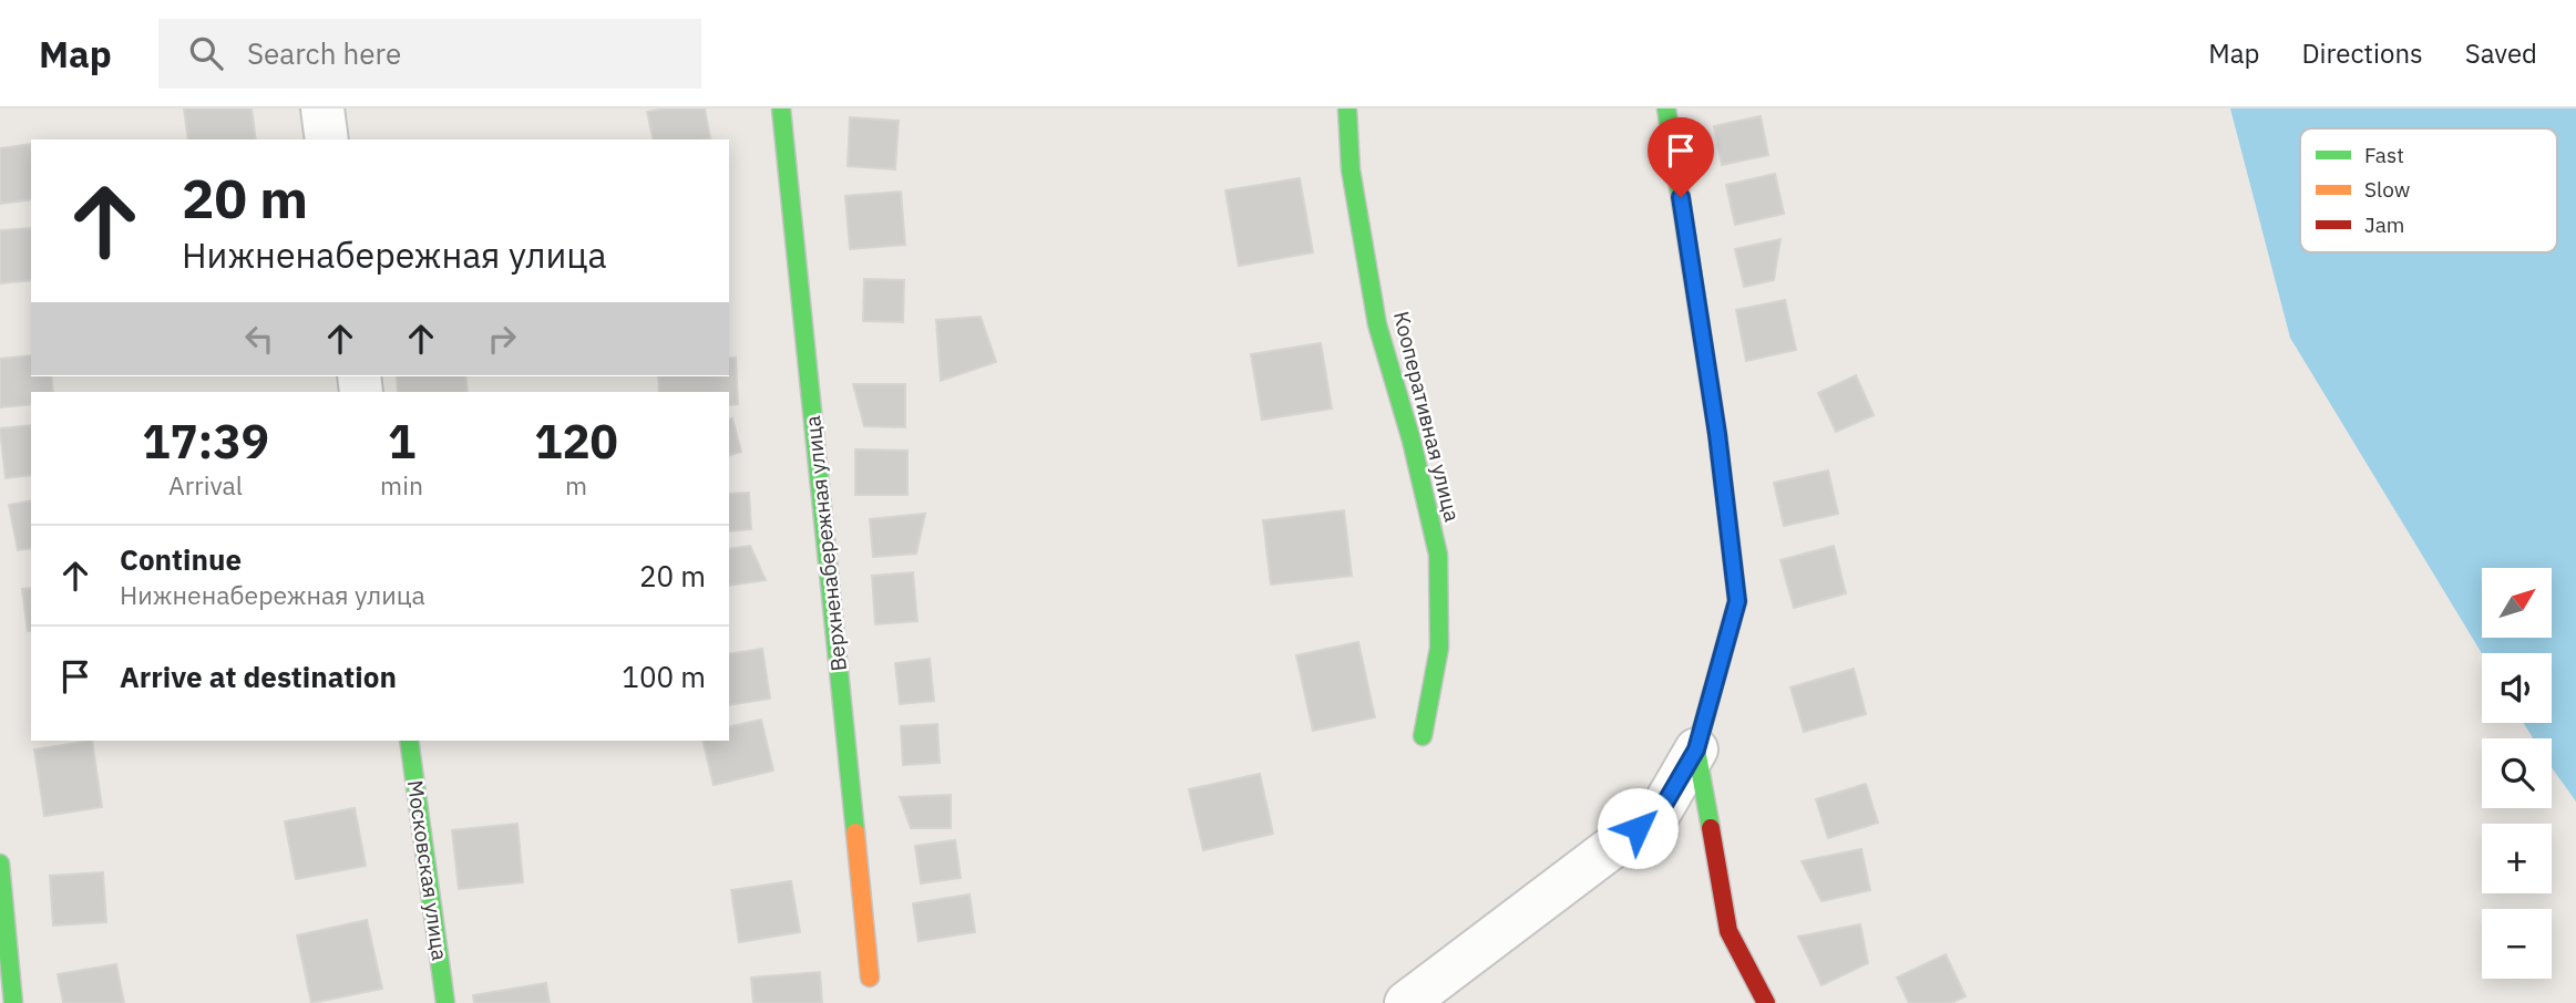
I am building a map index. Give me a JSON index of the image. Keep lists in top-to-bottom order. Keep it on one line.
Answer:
{"streets":{"street":["Кооперативная улица","Верхненабережная улица","Московская улица"]},"legend":["Fast","Slow","Jam"],"north":"top right","page":{"header":"Map","search":"Search here","nav":["Map","Directions","Saved"],"turn":["20 m","Нижненабережная улица"],"eta":["17:39","Arrival","1","min","120","m"],"list":[{"name":"Continue","note":"Нижненабережная улица","value":"20 m"},{"name":"Arrive at destination","value":"100 m"}],"map_buttons":["+","−"]}}
